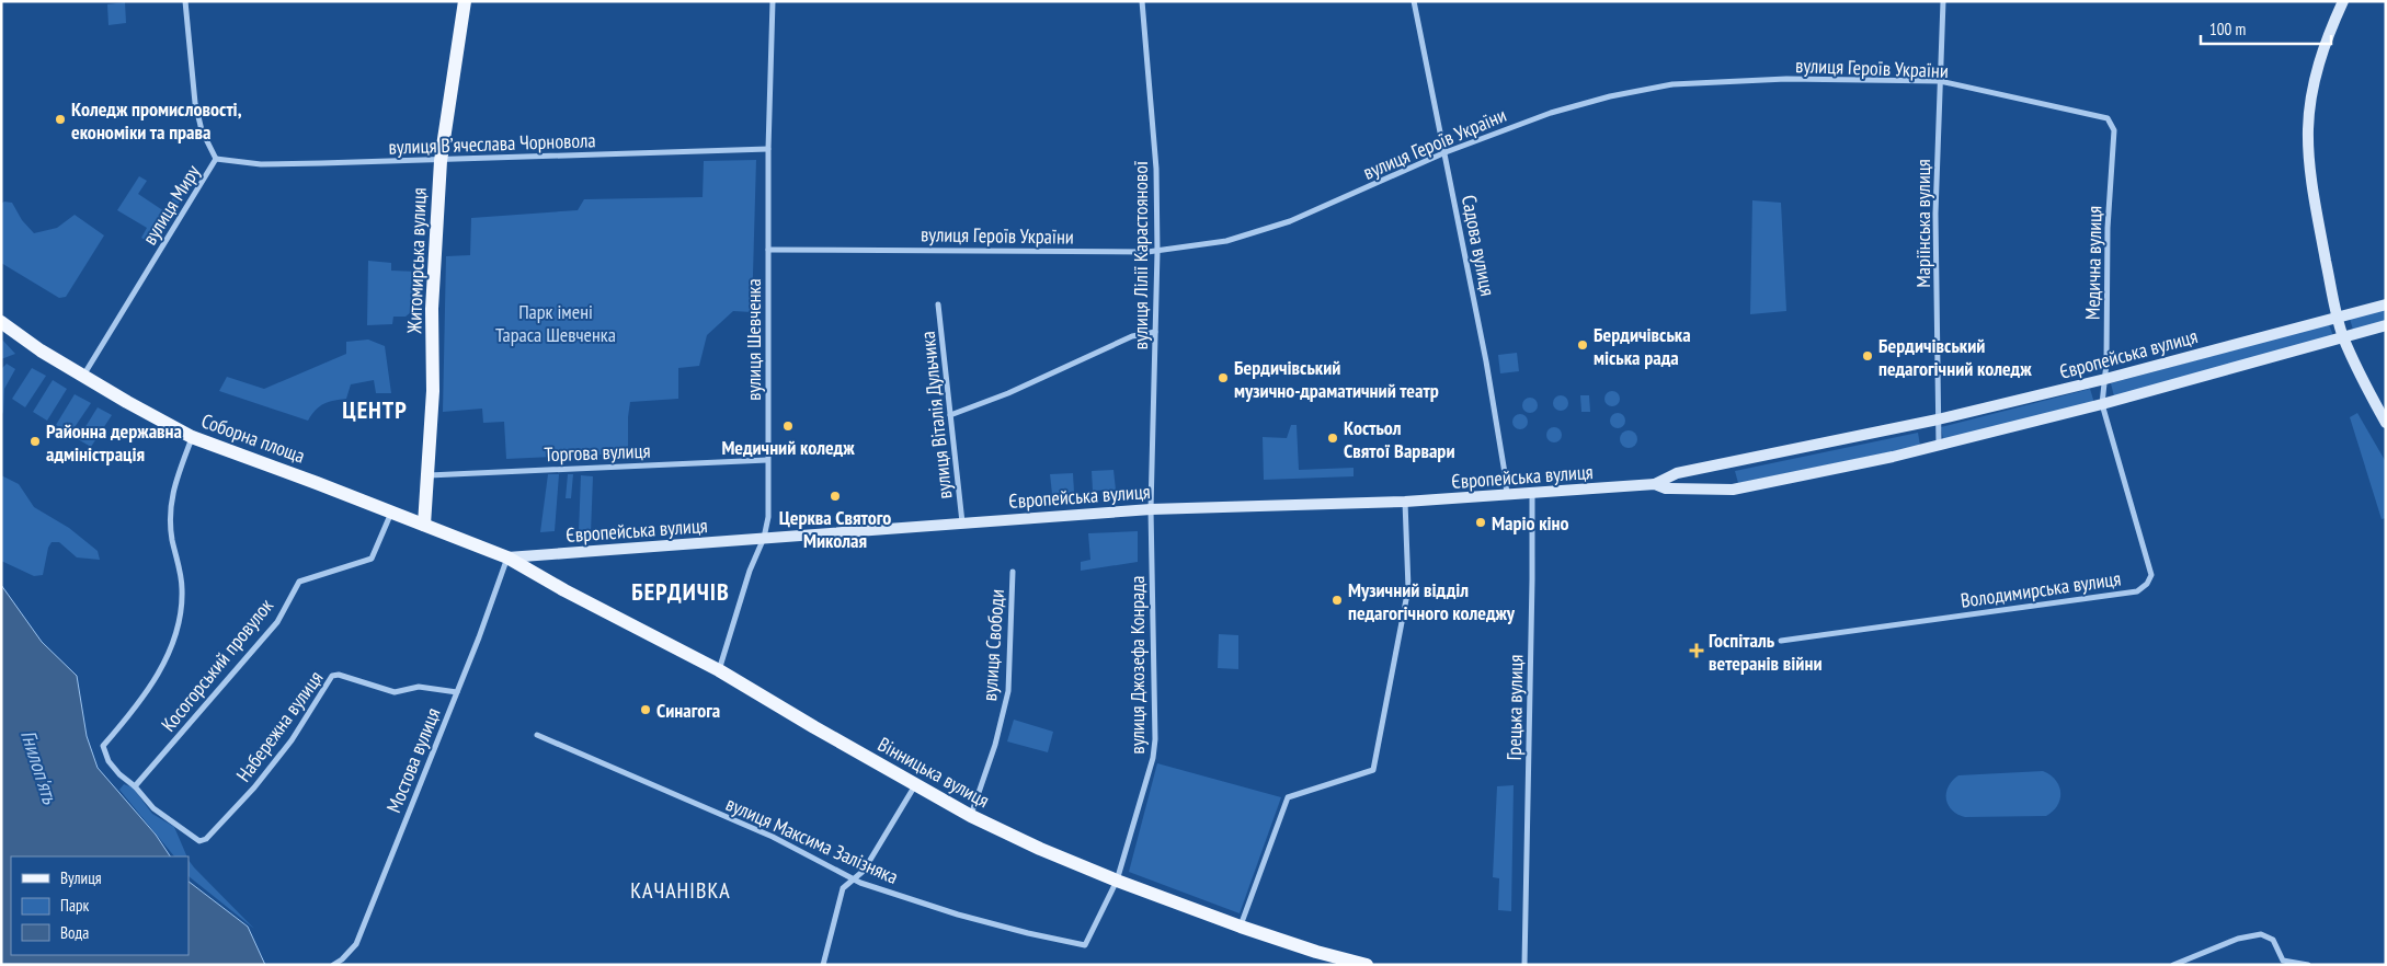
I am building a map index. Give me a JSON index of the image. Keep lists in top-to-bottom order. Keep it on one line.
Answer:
{"streets":{"main road":["Житомирська вулиця","Соборна площа","Вінницька вулиця"],"street":["вулиця Героїв України","вулиця Вʼячеслава Чорновола","вулиця Миру","Маріїнська вулиця","Садова вулиця","вулиця Лілії Карастоянової","Медична вулиця","вулиця Шевченка","Європейська вулиця","вулиця Віталія Дульчика","Торгова вулиця","Володимирська вулиця","вулиця Свободи","Косогорський провулок","вулиця Джозефа Конрада","Грецька вулиця","Набережна вулиця","Мостова вулиця","вулиця Максима Залізняка"]},"crossings":[["вулиця Героїв України","Маріїнська вулиця"],["вулиця Героїв України","Садова вулиця"],["вулиця Героїв України","вулиця Лілії Карастоянової"],["вулиця Героїв України","Медична вулиця"],["вулиця Героїв України","вулиця Шевченка"],["вулиця Вʼячеслава Чорновола","вулиця Миру"],["вулиця Вʼячеслава Чорновола","Житомирська вулиця"],["вулиця Вʼячеслава Чорновола","вулиця Шевченка"],["вулиця Миру","Соборна площа"],["Маріїнська вулиця","Європейська вулиця"],["Садова вулиця","Європейська вулиця"],["вулиця Лілії Карастоянової","Європейська вулиця"],["вулиця Лілії Карастоянової","вулиця Джозефа Конрада"],["Житомирська вулиця","Соборна площа"],["Житомирська вулиця","Торгова вулиця"],["Медична вулиця","Європейська вулиця"],["Медична вулиця","Володимирська вулиця"],["вулиця Шевченка","Європейська вулиця"],["вулиця Шевченка","Торгова вулиця"],["вулиця Шевченка","Вінницька вулиця"],["Європейська вулиця","вулиця Віталія Дульчика"],["Європейська вулиця","Соборна площа"],["Європейська вулиця","Володимирська вулиця"],["Європейська вулиця","вулиця Джозефа Конрада"],["Європейська вулиця","Грецька вулиця"],["Європейська вулиця","Мостова вулиця"],["Європейська вулиця","Вінницька вулиця"],["Соборна площа","Косогорський провулок"],["Соборна площа","Мостова вулиця"],["Соборна площа","Вінницька вулиця"],["вулиця Свободи","Вінницька вулиця"],["Косогорський провулок","Набережна вулиця"],["вулиця Джозефа Конрада","Вінницька вулиця"],["вулиця Джозефа Конрада","вулиця Максима Залізняка"],["Набережна вулиця","Мостова вулиця"],["Мостова вулиця","Вінницька вулиця"]],"districts":["ЦЕНТР","БЕРДИЧІВ","КАЧАНІВКА"],"water":["Гнилоп'ять"],"parks":["Парк імені Тараса Шевченка"],"places":{"other":["Коледж промисловості, економіки та права","Бердичівська міська рада","Бердичівський педагогічний коледж","Бердичівський музично-драматичний театр","Медичний коледж","Костьол Святої Варвари","Районна державна адміністрація","Церква Святого Миколая","Маріо кіно","Музичний відділ педагогічного коледжу","Синагога"],"health":["Госпіталь ветеранів війни"]},"legend":["Вулиця","Парк","Вода"],"scale_bar":"100 m"}
